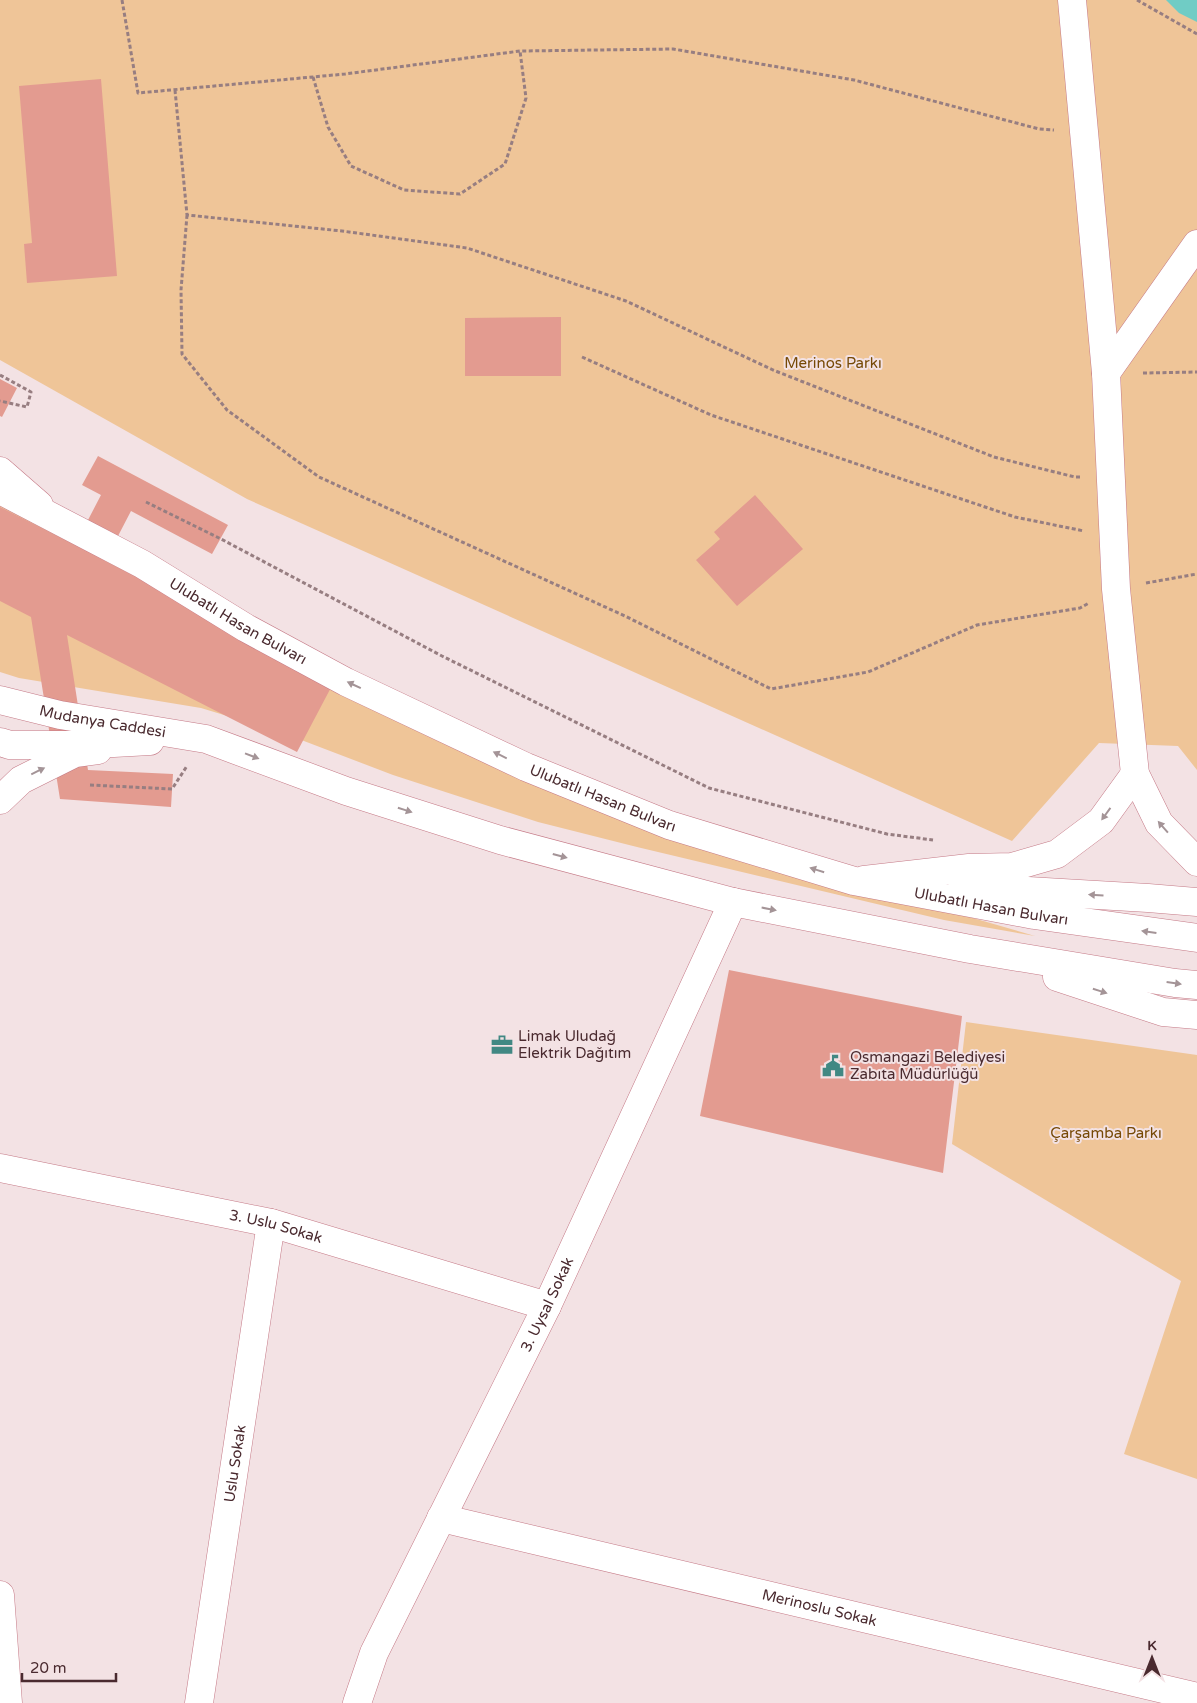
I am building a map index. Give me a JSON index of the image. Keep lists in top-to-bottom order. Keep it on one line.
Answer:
{"streets":{"main road":["Ulubatlı Hasan Bulvarı","Mudanya Caddesi","3. Uslu Sokak","3. Uysal Sokak","Uslu Sokak","Merinoslu Sokak"]},"crossings":[["3. Uslu Sokak","3. Uysal Sokak"],["3. Uslu Sokak","Uslu Sokak"],["3. Uysal Sokak","Merinoslu Sokak"]],"parks":["Merinos Parkı","Çarşamba Parkı"],"places":{"office":["Limak Uludağ Elektrik Dağıtım"],"public building":["Osmangazi Belediyesi Zabıta Müdürlüğü"]},"scale_bar":"20 m","north":"top"}
